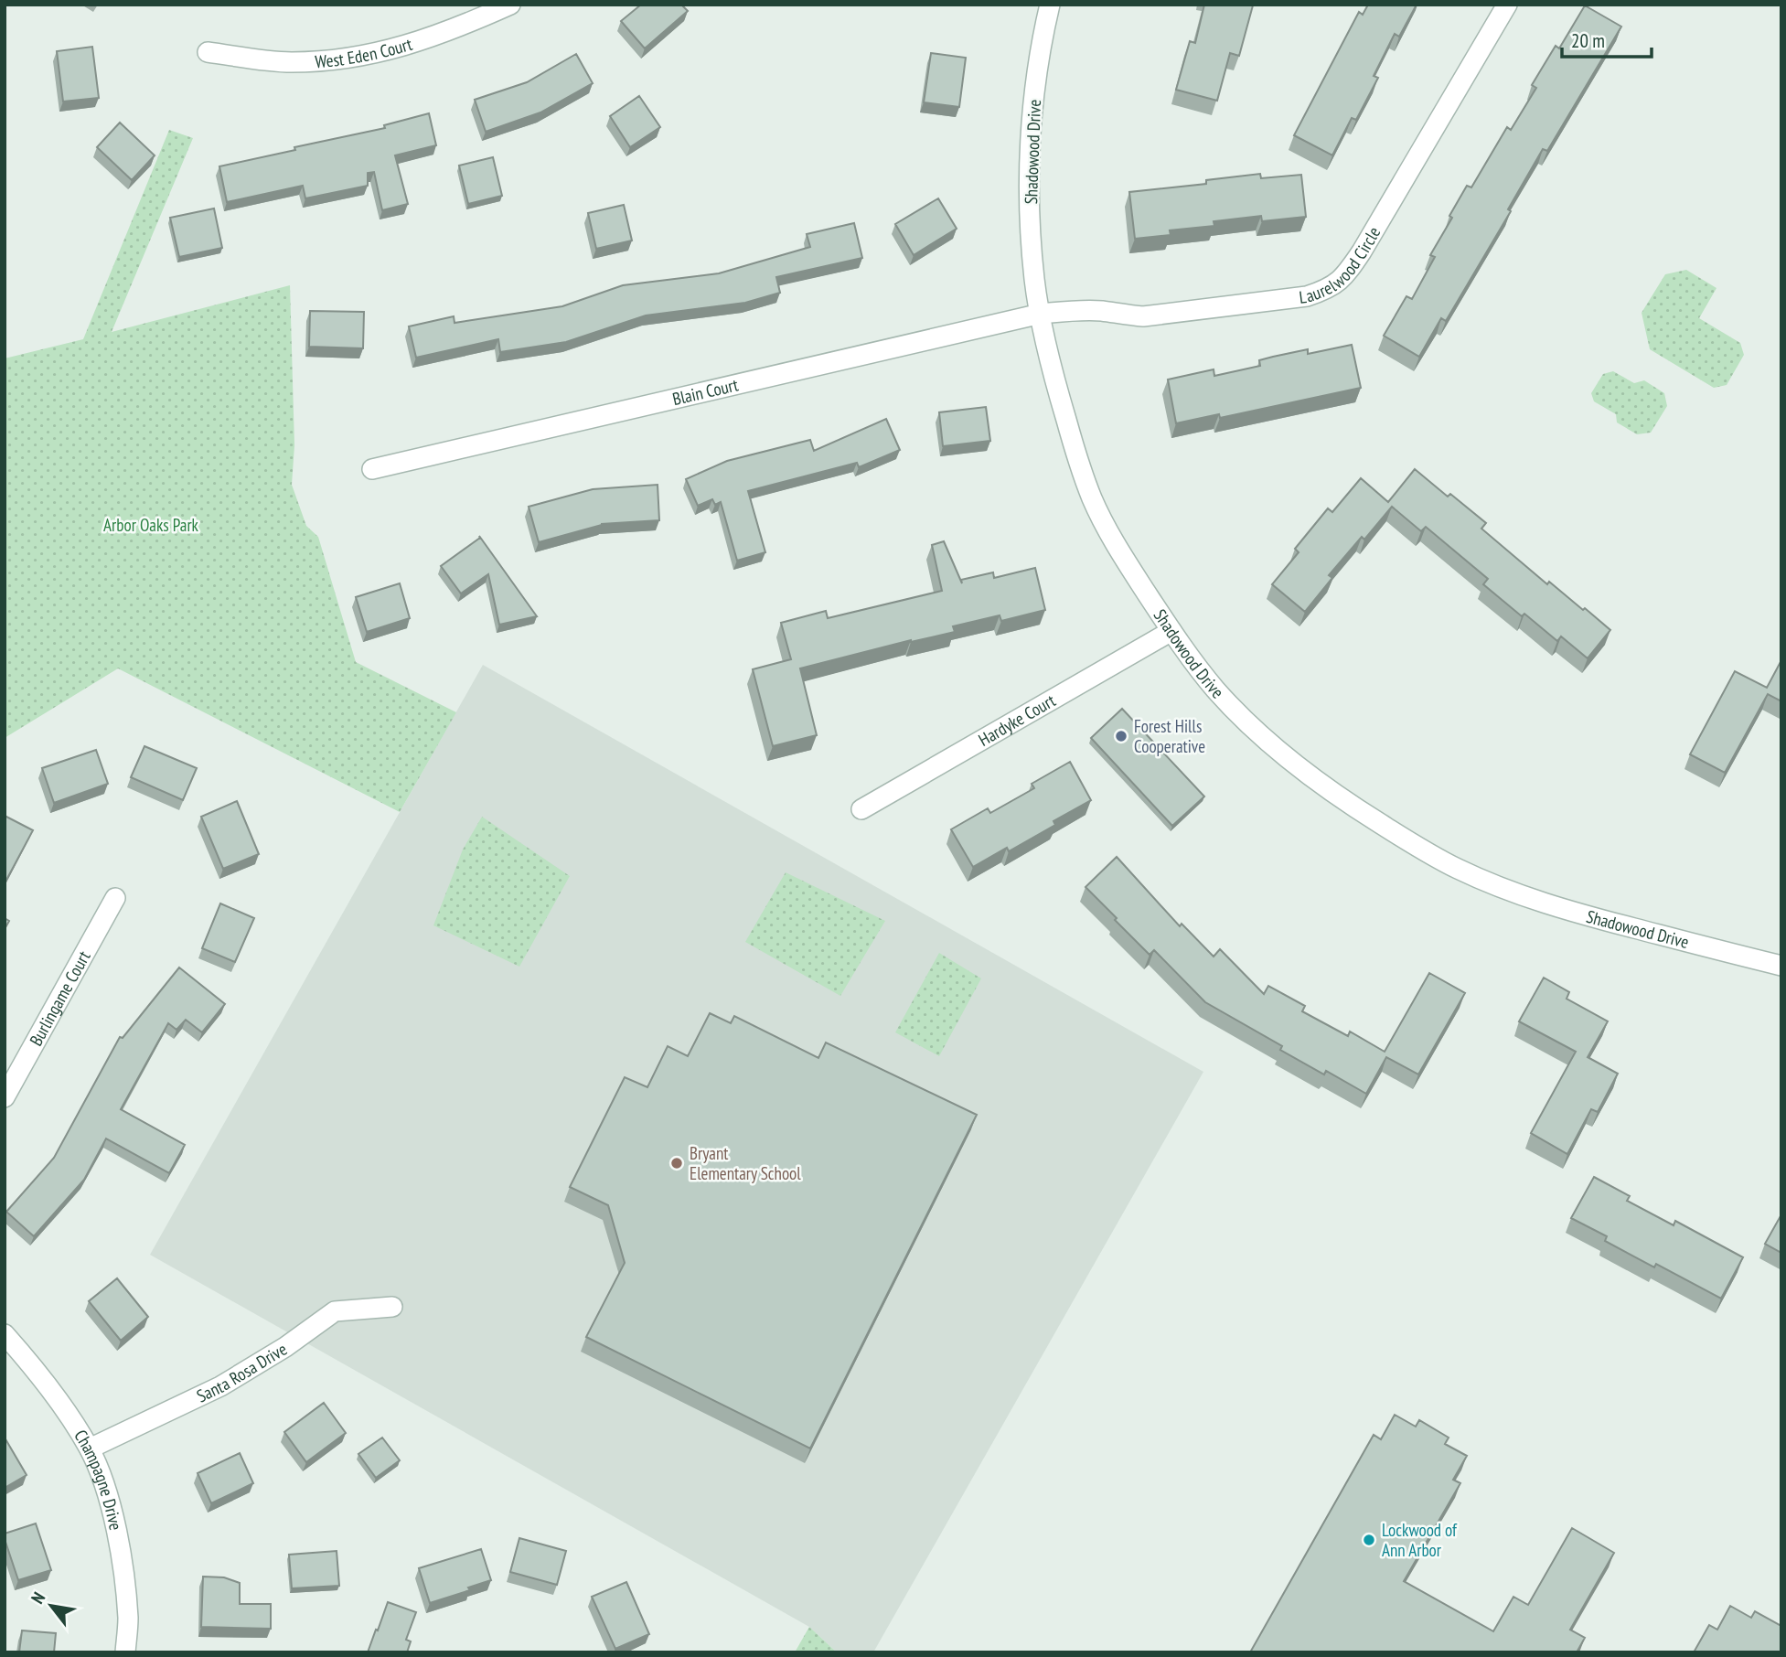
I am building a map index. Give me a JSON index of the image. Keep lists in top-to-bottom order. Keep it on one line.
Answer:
{"streets":{"street":["West Eden Court","Shadowood Drive","Laurelwood Circle","Blain Court","Hardyke Court","Burlingame Court","Santa Rosa Drive","Champagne Drive"]},"crossings":[["Shadowood Drive","Laurelwood Circle"],["Shadowood Drive","Blain Court"],["Shadowood Drive","Hardyke Court"],["Laurelwood Circle","Blain Court"],["Santa Rosa Drive","Champagne Drive"]],"parks":["Arbor Oaks Park"],"places":["Forest Hills Cooperative","Bryant Elementary School","Lockwood of Ann Arbor"],"scale_bar":"20 m","north":"top left"}
